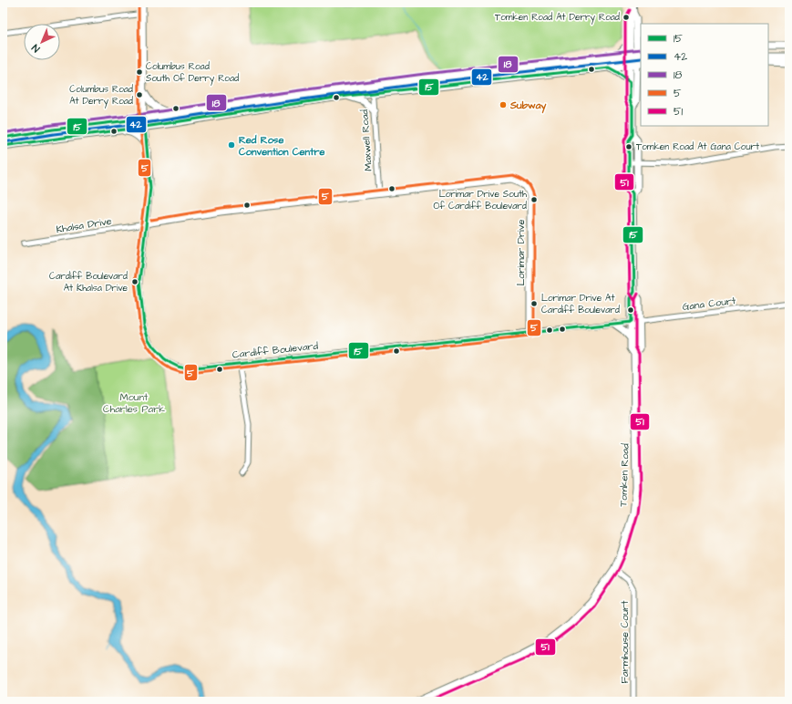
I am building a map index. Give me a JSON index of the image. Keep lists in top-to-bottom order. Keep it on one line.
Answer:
{"streets":{"main road":["Tomken Road"],"street":["Maxwell Road","Khalsa Drive","Lorimar Drive","Gana Court","Cardiff Boulevard","Farmhouse Court"]},"crossings":[["Maxwell Road","Lorimar Drive"],["Khalsa Drive","Lorimar Drive"],["Khalsa Drive","Cardiff Boulevard"],["Lorimar Drive","Cardiff Boulevard"],["Gana Court","Cardiff Boulevard"],["Gana Court","Tomken Road"],["Cardiff Boulevard","Tomken Road"],["Tomken Road","Farmhouse Court"]],"parks":["Mount Charles Park"],"places":["Tomken Road At Derry Road","Columbus Road South Of Derry Road","Columbus Road At Derry Road","Subway","Red Rose Convention Centre","Tomken Road At Gana Court","Lorimar Drive South Of Cardiff Boulevard","Cardiff Boulevard At Khalsa Drive","Lorimar Drive At Cardiff Boulevard"],"lines":["transit line 5","transit line 51","transit line 18","transit line 42","transit line 15"],"legend":["15","42","18","5","51"],"north":"bottom left"}
